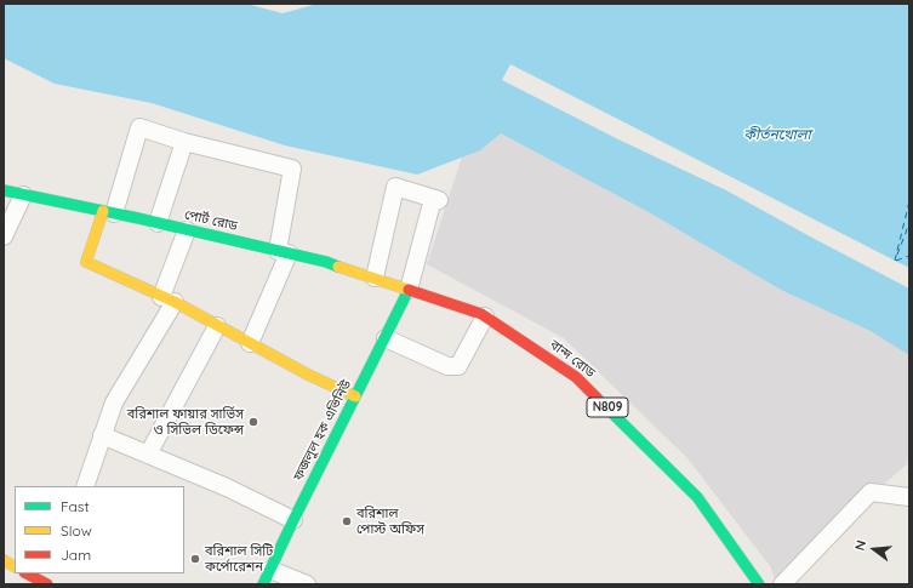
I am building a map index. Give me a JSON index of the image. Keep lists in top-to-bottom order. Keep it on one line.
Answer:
{"streets":{"main road":["পোর্ট রোড","বান্দ রোড","N809","ফজলুল হক এভিনিউ"]},"crossings":[["পোর্ট রোড","বান্দ রোড"],["পোর্ট রোড","ফজলুল হক এভিনিউ"],["বান্দ রোড","ফজলুল হক এভিনিউ"]],"water":["কীর্তনখোলা"],"places":["বরিশাল ফায়ার সার্ভিস ও সিভিল ডিফেন্স","বরিশাল পোস্ট অফিস","বরিশাল সিটি কর্পোরেশন"],"legend":["Fast","Slow","Jam"],"north":"left"}
